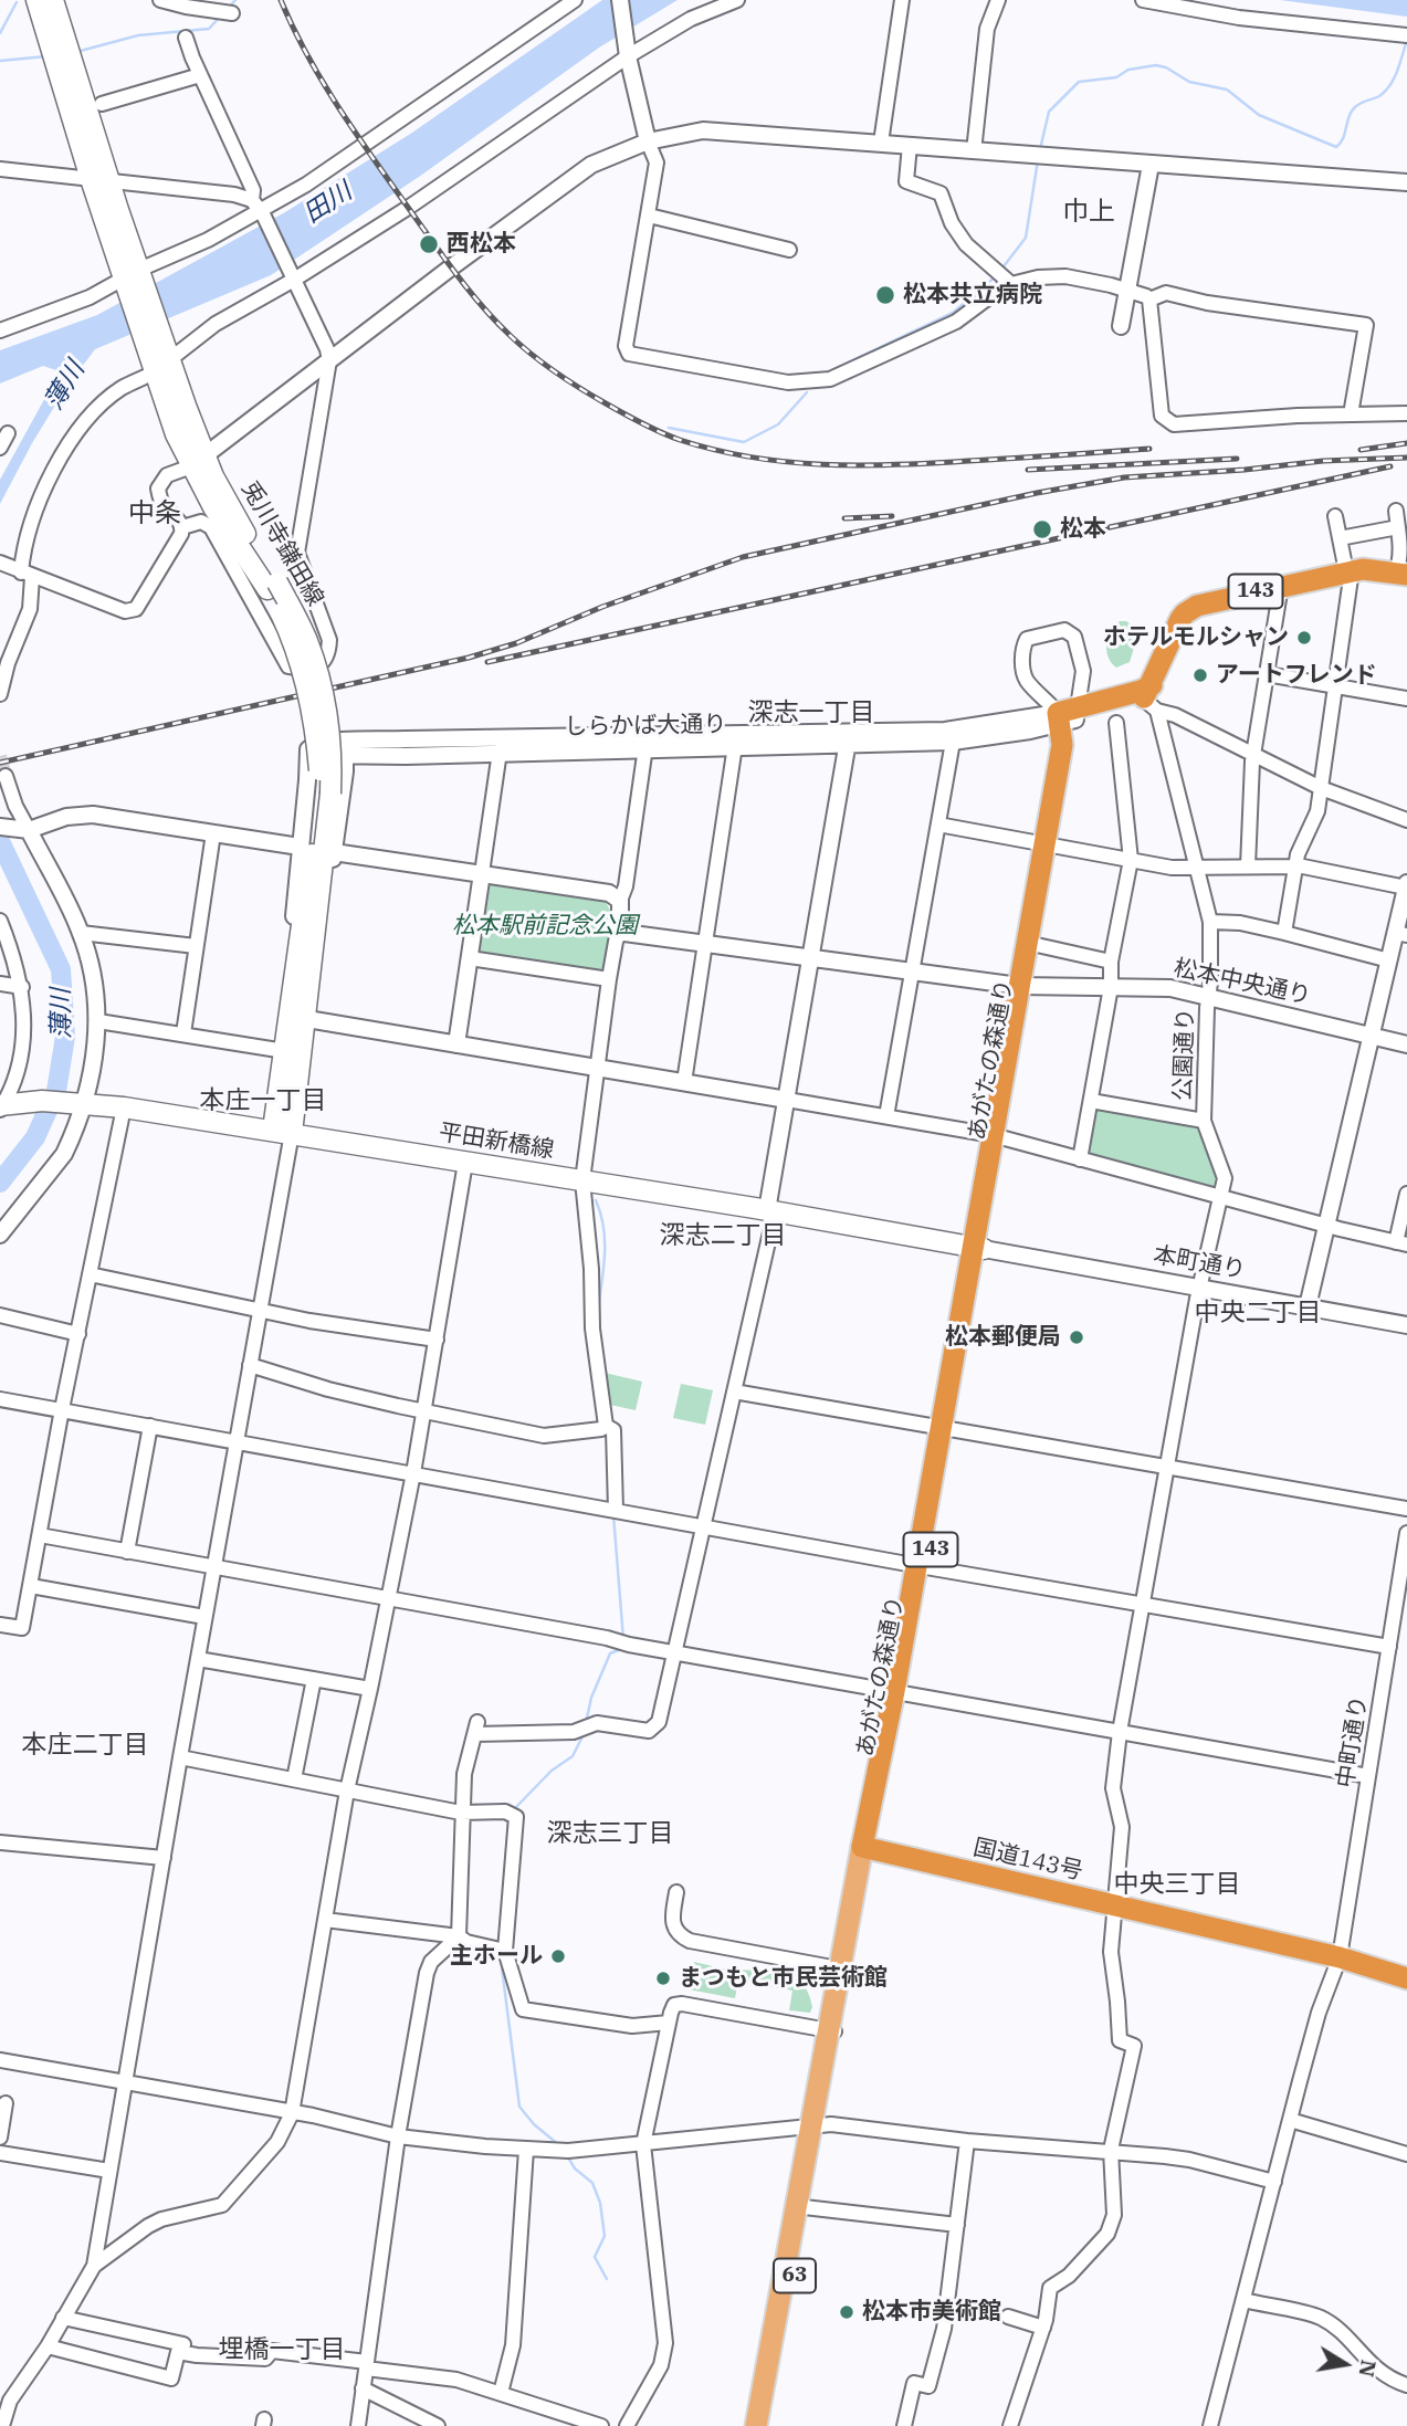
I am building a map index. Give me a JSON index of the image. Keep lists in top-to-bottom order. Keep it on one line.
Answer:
{"streets":{"highway":["143","あがたの森通り","国道143号"],"main road":["兎川寺鎌田線","平田新橋線","63"],"street":["しらかば大通り","松本中央通り","公園通り","本町通り","中町通り"]},"crossings":[["兎川寺鎌田線","平田新橋線"],["143","公園通り"],["しらかば大通り","あがたの森通り"],["松本中央通り","公園通り"],["松本中央通り","あがたの森通り"],["公園通り","本町通り"],["公園通り","国道143号"],["あがたの森通り","平田新橋線"],["あがたの森通り","本町通り"],["あがたの森通り","国道143号"],["平田新橋線","本町通り"],["中町通り","国道143号"]],"districts":["巾上","中条","深志一丁目","本庄一丁目","深志二丁目","中央二丁目","本庄二丁目","深志三丁目","中央三丁目","埋橋一丁目"],"water":["田川","薄川"],"parks":["松本駅前記念公園"],"places":["西松本","松本共立病院","松本","ホテルモルシャン","アートフレンド","松本郵便局","主ホール","まつもと市民芸術館","松本市美術館"],"north":"right"}
